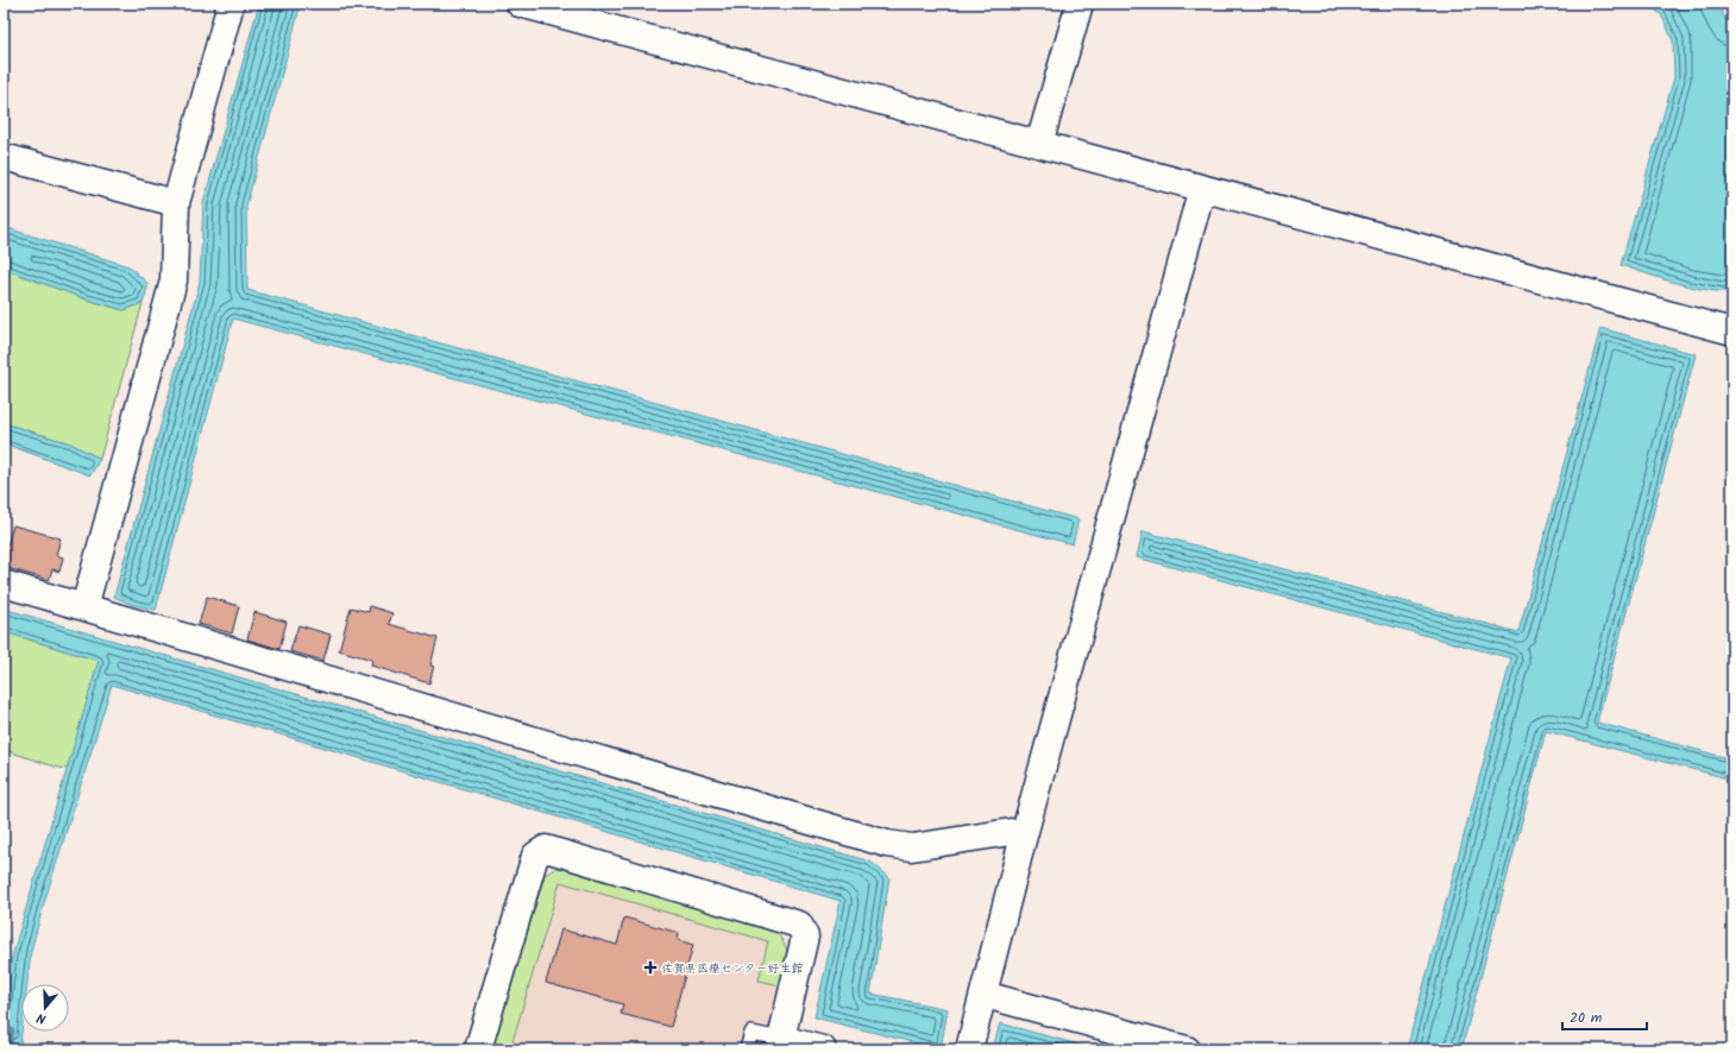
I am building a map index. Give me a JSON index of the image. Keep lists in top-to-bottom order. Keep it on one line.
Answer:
{"places":{"health":["佐賀県医療センター好生館"]},"scale_bar":"20 m","north":"bottom"}
